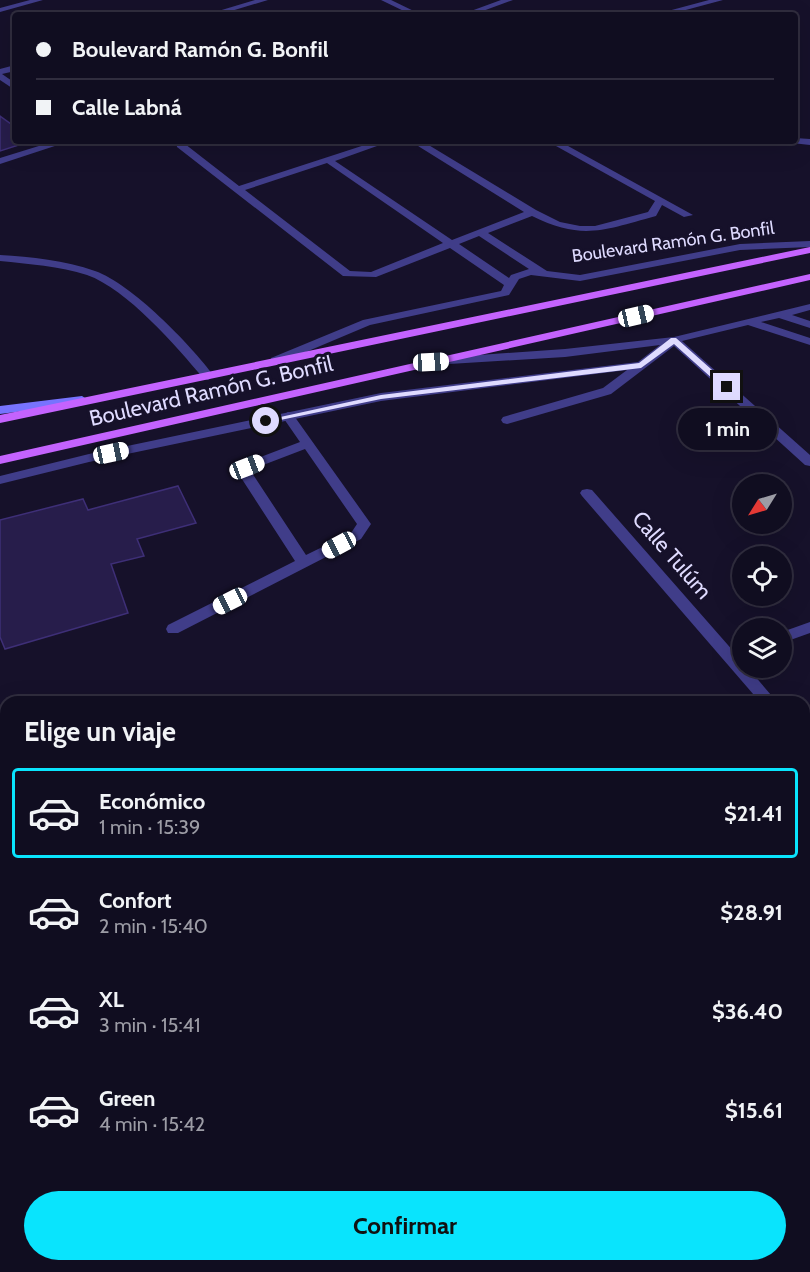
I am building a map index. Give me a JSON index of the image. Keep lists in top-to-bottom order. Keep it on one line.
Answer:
{"streets":{"main road":["Boulevard Ramón G. Bonfil"],"street":["Calle Tulúm"]},"north":"bottom left","page":{"banner":["Boulevard Ramón G. Bonfil","Calle Labná"],"bubble":"1 min","heading":"Elige un viaje","list":[{"name":"Económico","note":"1 min · 15:39","value":"$21.41"},{"name":"Confort","note":"2 min · 15:40","value":"$28.91"},{"name":"XL","note":"3 min · 15:41","value":"$36.40"},{"name":"Green","note":"4 min · 15:42","value":"$15.61"}],"buttons":"Confirmar"}}
